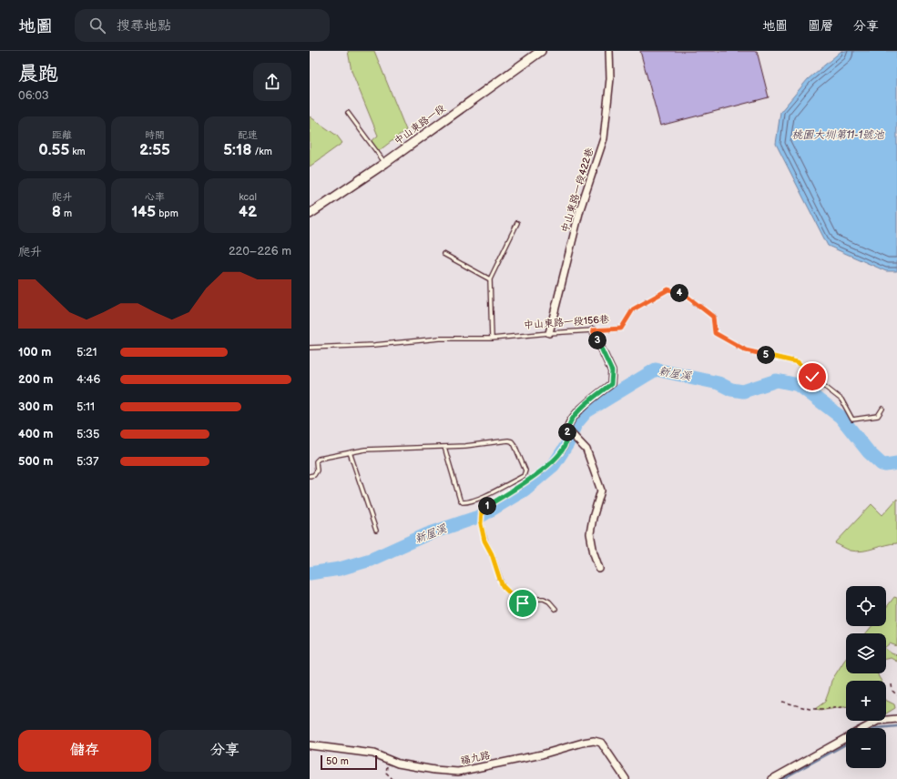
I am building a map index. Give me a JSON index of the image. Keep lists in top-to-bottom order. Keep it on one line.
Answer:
{"streets":{"main road":["中山東路一段"],"street":["中山東路一段422巷","福九路"],"lane":["中山東路一段156巷"]},"crossings":[["中山東路一段422巷","中山東路一段156巷"]],"water":["桃園大圳第11-1號池","新屋溪"],"scale_bar":"50 m","page":{"header":"地圖","search":"搜尋地點","nav":["地圖","圖層","分享"],"heading":["晨跑","06:03"],"stats":[["距離","0.55 km"],["時間","2:55"],["配速","5:18 /km"],["爬升","8 m"],["心率","145 bpm"],["kcal","42"]],"chart":["爬升","220–226 m"],"pins":["4","3","5","2","1"],"list":[{"name":"100 m","note":"5:21"},{"name":"200 m","note":"4:46"},{"name":"300 m","note":"5:11"},{"name":"400 m","note":"5:35"},{"name":"500 m","note":"5:37"}],"map_buttons":["+","−"],"buttons":["儲存","分享"],"scale":"50 m"}}
